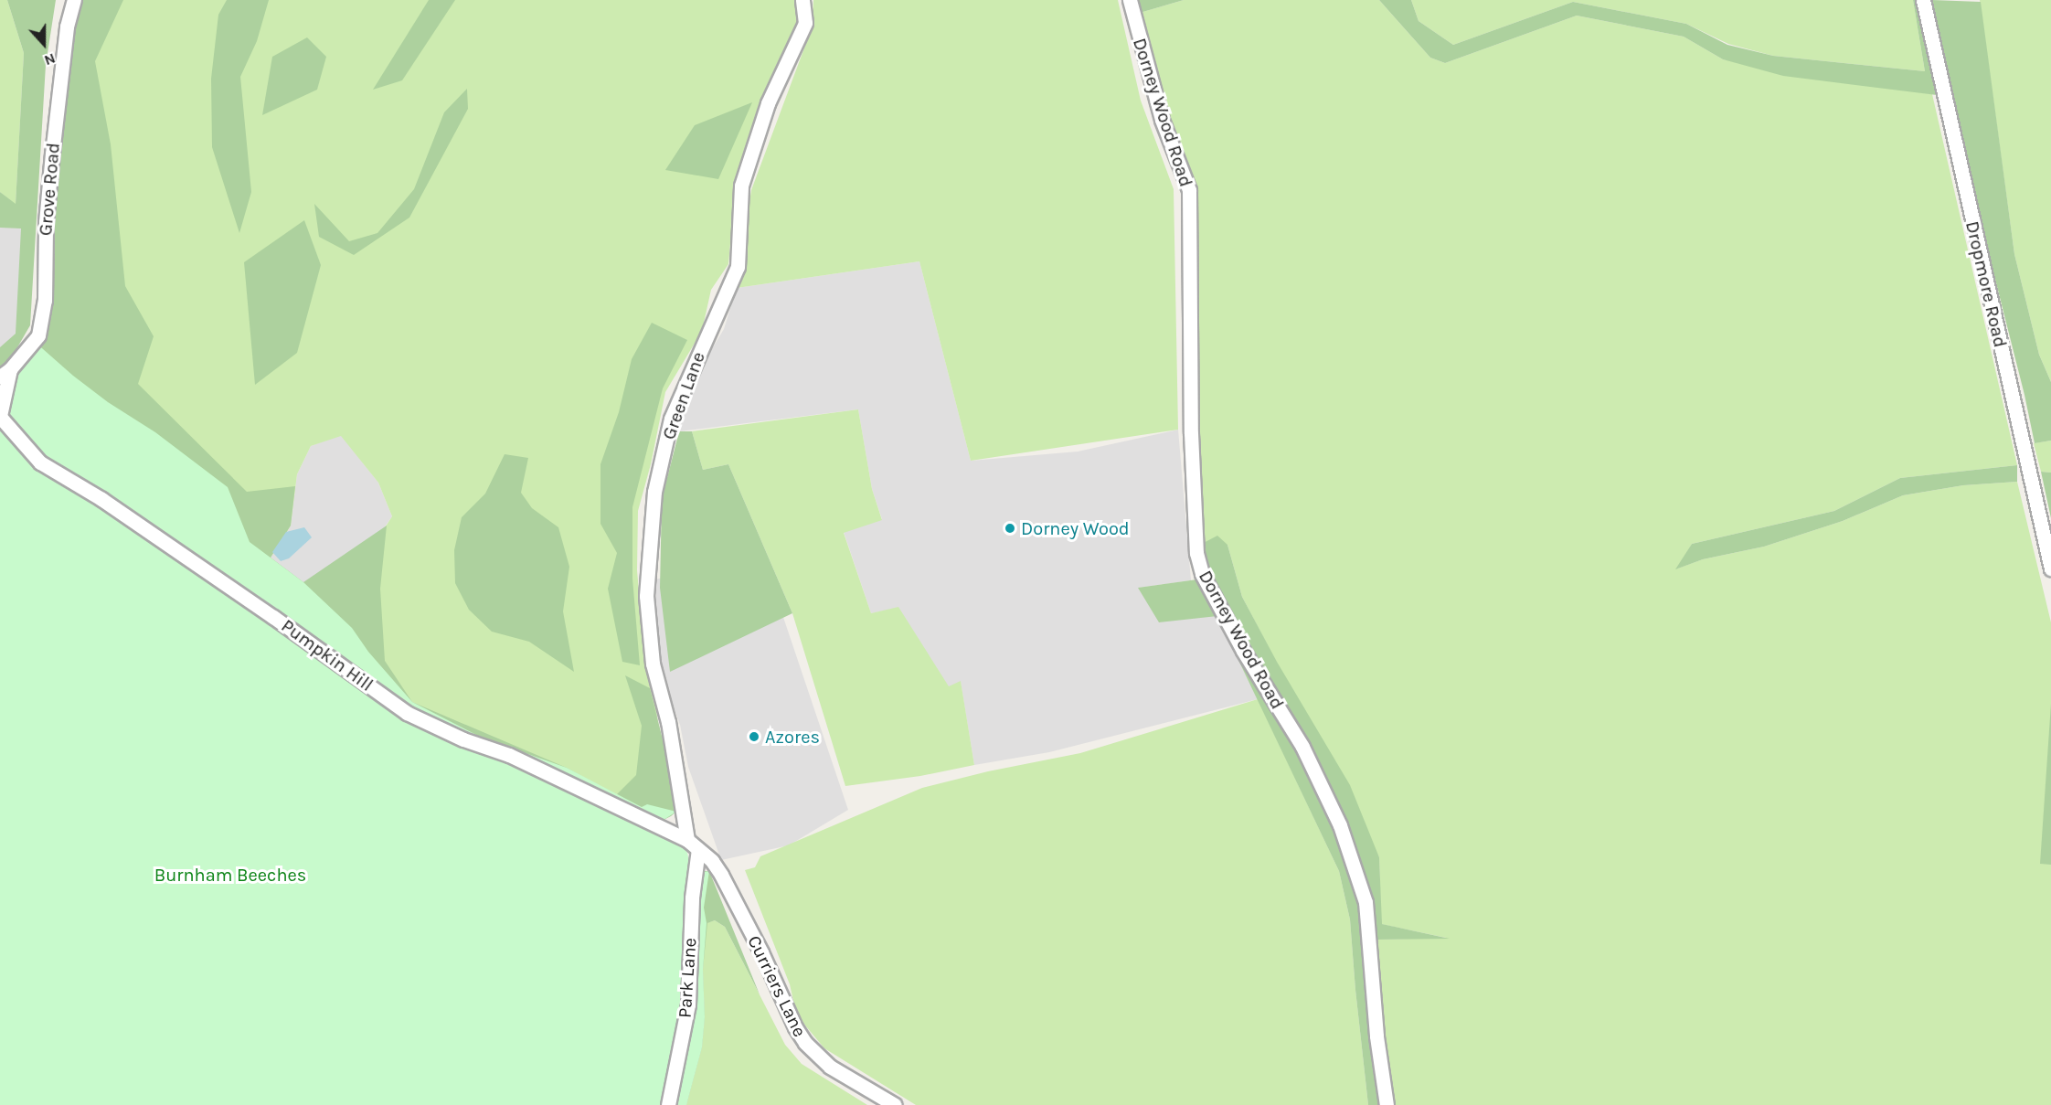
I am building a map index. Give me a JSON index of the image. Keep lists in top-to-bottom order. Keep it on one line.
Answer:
{"streets":{"street":["Dorney Wood Road","Grove Road","Dropmore Road","Green Lane","Pumpkin Hill","Park Lane","Curriers Lane"]},"crossings":[["Grove Road","Pumpkin Hill"],["Green Lane","Pumpkin Hill"],["Green Lane","Park Lane"],["Green Lane","Curriers Lane"],["Pumpkin Hill","Park Lane"],["Pumpkin Hill","Curriers Lane"],["Park Lane","Curriers Lane"]],"parks":["Burnham Beeches"],"places":["Dorney Wood","Azores"],"north":"bottom"}
